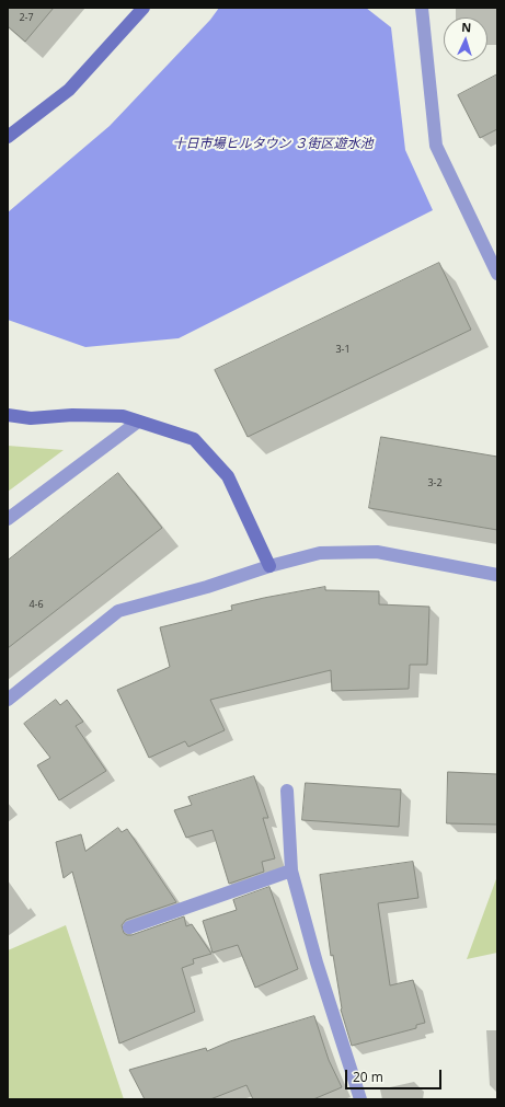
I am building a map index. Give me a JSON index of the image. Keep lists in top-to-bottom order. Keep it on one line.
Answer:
{"water":["十日市場ヒルタウン ３街区遊水池"],"house_numbers":["2-7","3-1","3-2","4-6"],"scale_bar":"20 m","north":"top"}
